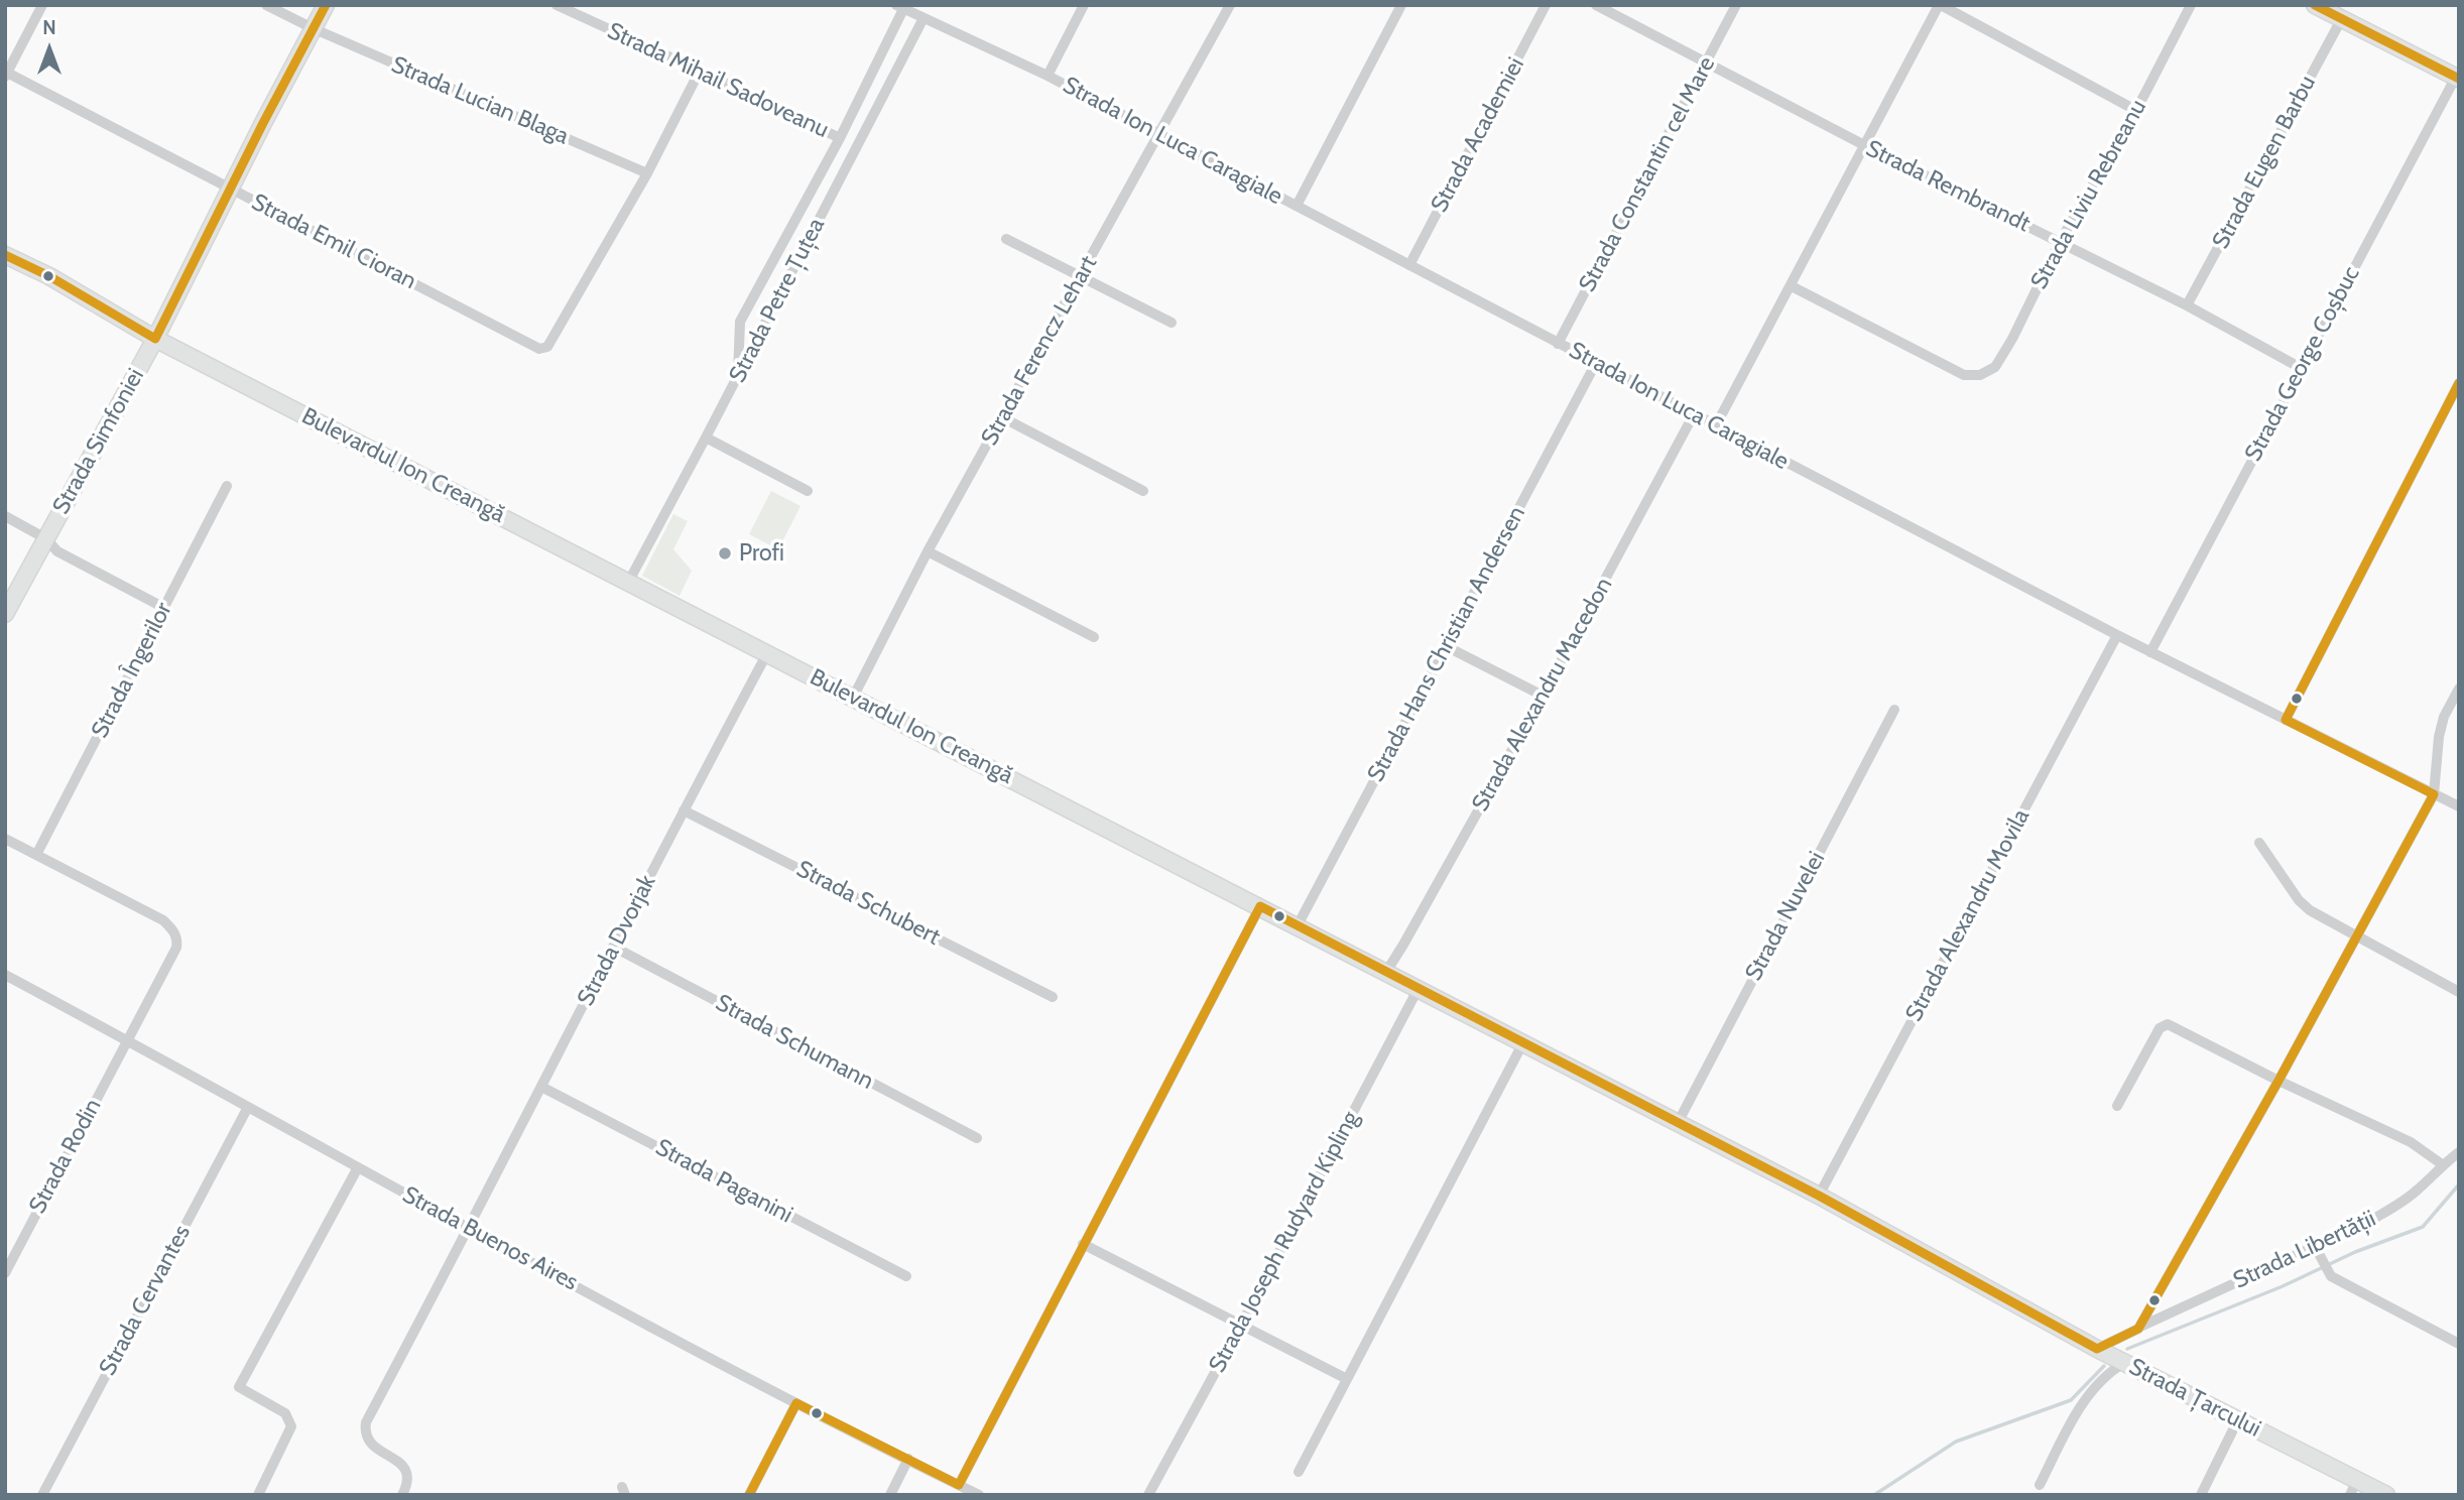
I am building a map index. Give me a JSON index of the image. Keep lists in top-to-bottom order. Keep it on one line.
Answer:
{"streets":{"street":["Strada Mihail Sadoveanu","Strada Lucian Blaga","Strada Academiei","Strada Ion Luca Caragiale","Strada Eugen Barbu","Strada Constantin cel Mare","Strada Rembrandt","Strada Liviu Rebreanu","Strada Emil Cioran","Strada Petre Țuțea","Strada Ferencz Lehart","Strada George Coșbuc","Strada Simfoniei","Bulevardul Ion Creangă","Strada Hans Christian Andersen","Strada Îngerilor","Strada Alexandru Macedon","Strada Schubert","Strada Alexandru Movila","Strada Nuvelei","Strada Dvorjak","Strada Schumann","Strada Rodin","Strada Paganini","Strada Buenos Aires","Strada Joseph Rudyard Kipling","Strada Libertății","Strada Cervantes","Strada Țarcului"]},"crossings":[["Strada Lucian Blaga","Strada Emil Cioran"],["Strada Lucian Blaga","Strada Simfoniei"],["Strada Academiei","Strada Ion Luca Caragiale"],["Strada Ion Luca Caragiale","Strada Constantin cel Mare"],["Strada Ion Luca Caragiale","Strada Petre Țuțea"],["Strada Ion Luca Caragiale","Strada Ferencz Lehart"],["Strada Ion Luca Caragiale","Strada George Coșbuc"],["Strada Ion Luca Caragiale","Strada Hans Christian Andersen"],["Strada Ion Luca Caragiale","Strada Alexandru Macedon"],["Strada Ion Luca Caragiale","Strada Alexandru Movila"],["Strada Eugen Barbu","Strada Rembrandt"],["Strada Constantin cel Mare","Strada Rembrandt"],["Strada Rembrandt","Strada Liviu Rebreanu"],["Strada Rembrandt","Strada George Coșbuc"],["Strada Emil Cioran","Strada Simfoniei"],["Strada Petre Țuțea","Bulevardul Ion Creangă"],["Strada Ferencz Lehart","Bulevardul Ion Creangă"],["Strada Simfoniei","Bulevardul Ion Creangă"],["Bulevardul Ion Creangă","Strada Hans Christian Andersen"],["Bulevardul Ion Creangă","Strada Alexandru Macedon"],["Bulevardul Ion Creangă","Strada Alexandru Movila"],["Bulevardul Ion Creangă","Strada Nuvelei"],["Bulevardul Ion Creangă","Strada Dvorjak"],["Bulevardul Ion Creangă","Strada Joseph Rudyard Kipling"],["Bulevardul Ion Creangă","Strada Țarcului"],["Strada Îngerilor","Strada Rodin"],["Strada Schubert","Strada Dvorjak"],["Strada Alexandru Movila","Strada Țarcului"],["Strada Dvorjak","Strada Schumann"],["Strada Dvorjak","Strada Paganini"],["Strada Dvorjak","Strada Buenos Aires"],["Strada Rodin","Strada Buenos Aires"],["Strada Buenos Aires","Strada Cervantes"],["Strada Libertății","Strada Țarcului"]],"places":["Profi"],"north":"top"}
